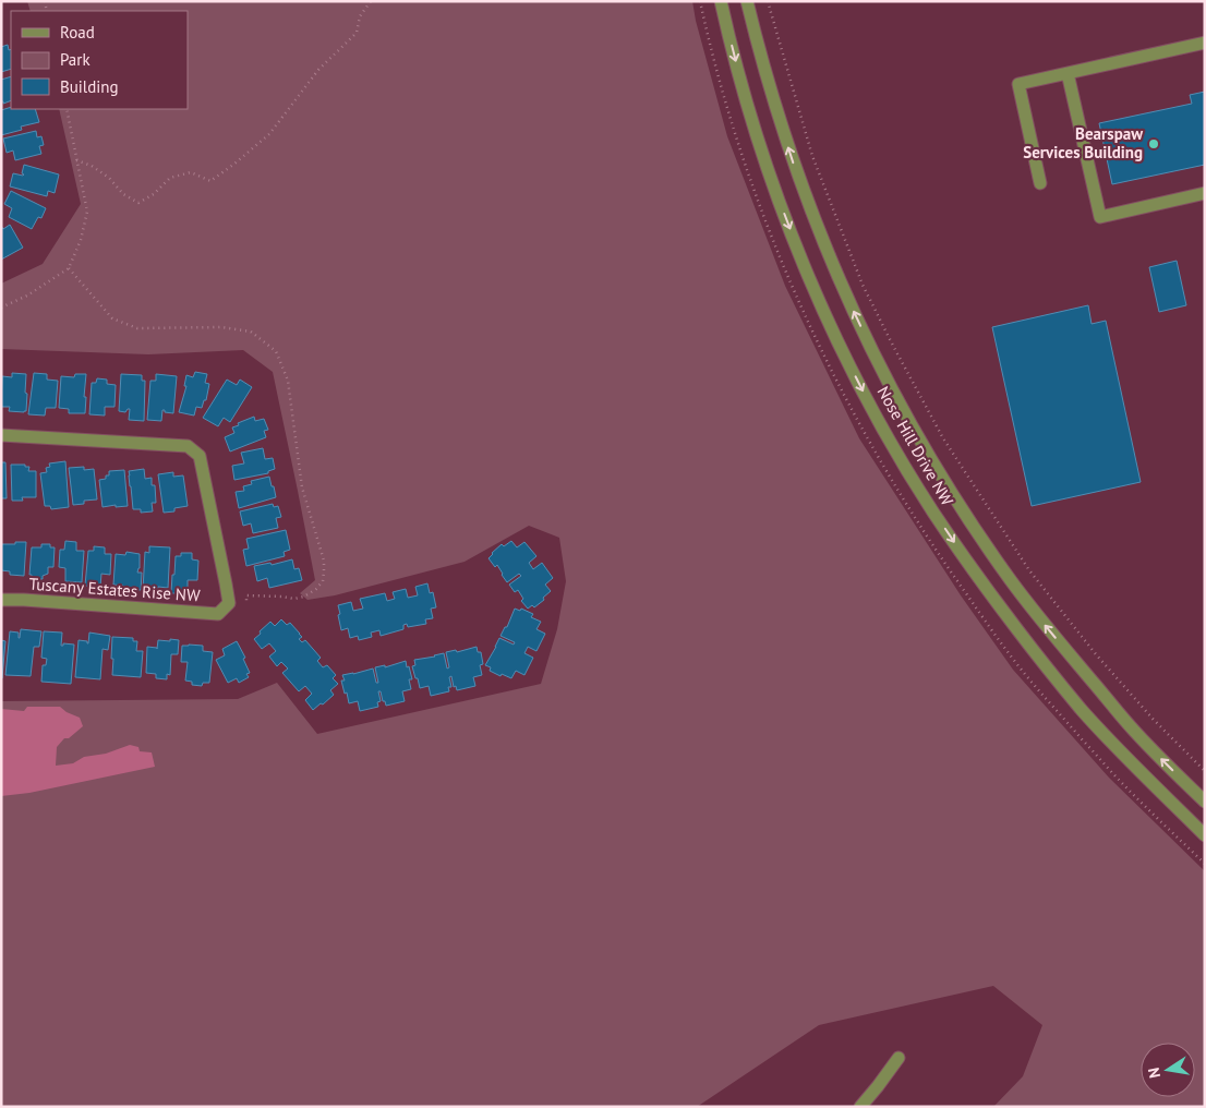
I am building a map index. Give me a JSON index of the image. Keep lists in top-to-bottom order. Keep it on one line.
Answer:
{"streets":{"street":["Nose Hill Drive NW","Tuscany Estates Rise NW"]},"places":["Bearspaw Services Building"],"legend":["Road","Park","Building"],"north":"left"}
